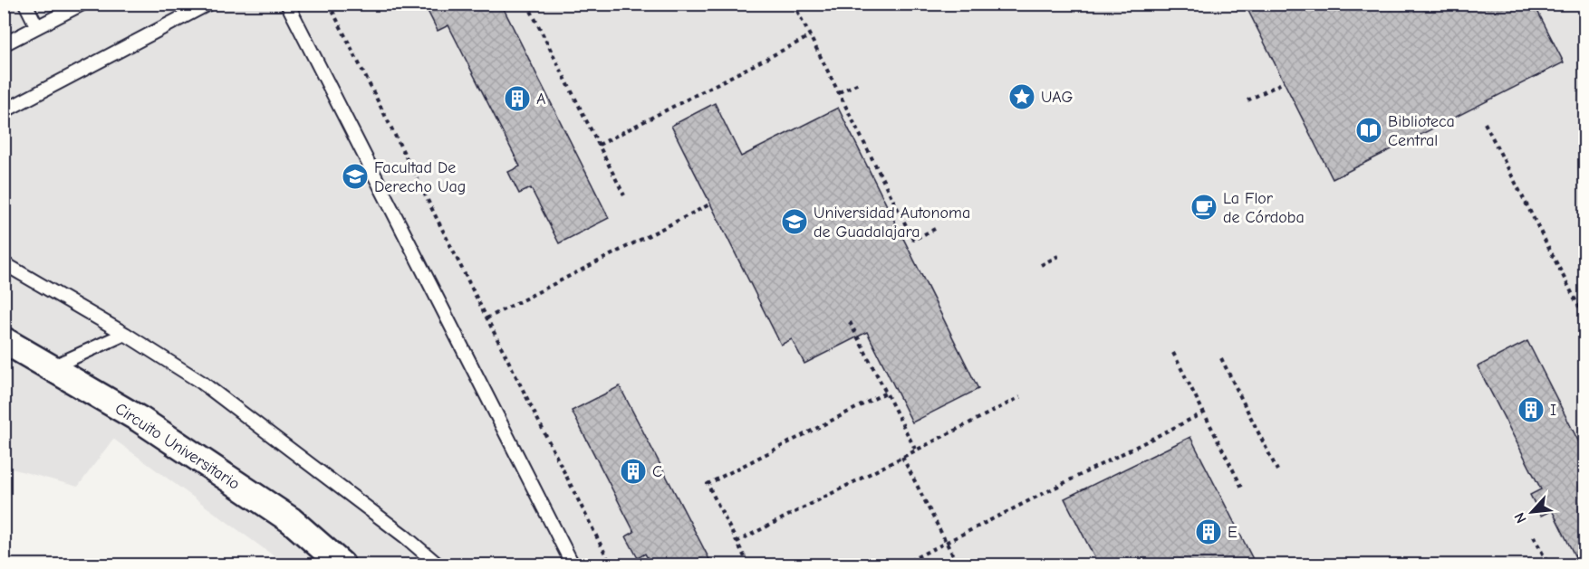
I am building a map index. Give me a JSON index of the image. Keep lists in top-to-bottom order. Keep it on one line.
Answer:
{"streets":{"street":["Circuito Universitario"]},"places":{"place":["UAG"],"building":["A","I","C","E"],"library":["Biblioteca Central"],"school or university":["Facultad De Derecho Uag","Universidad Autonoma de Guadalajara"],"cafe":["La Flor de Córdoba"]},"north":"bottom left"}
